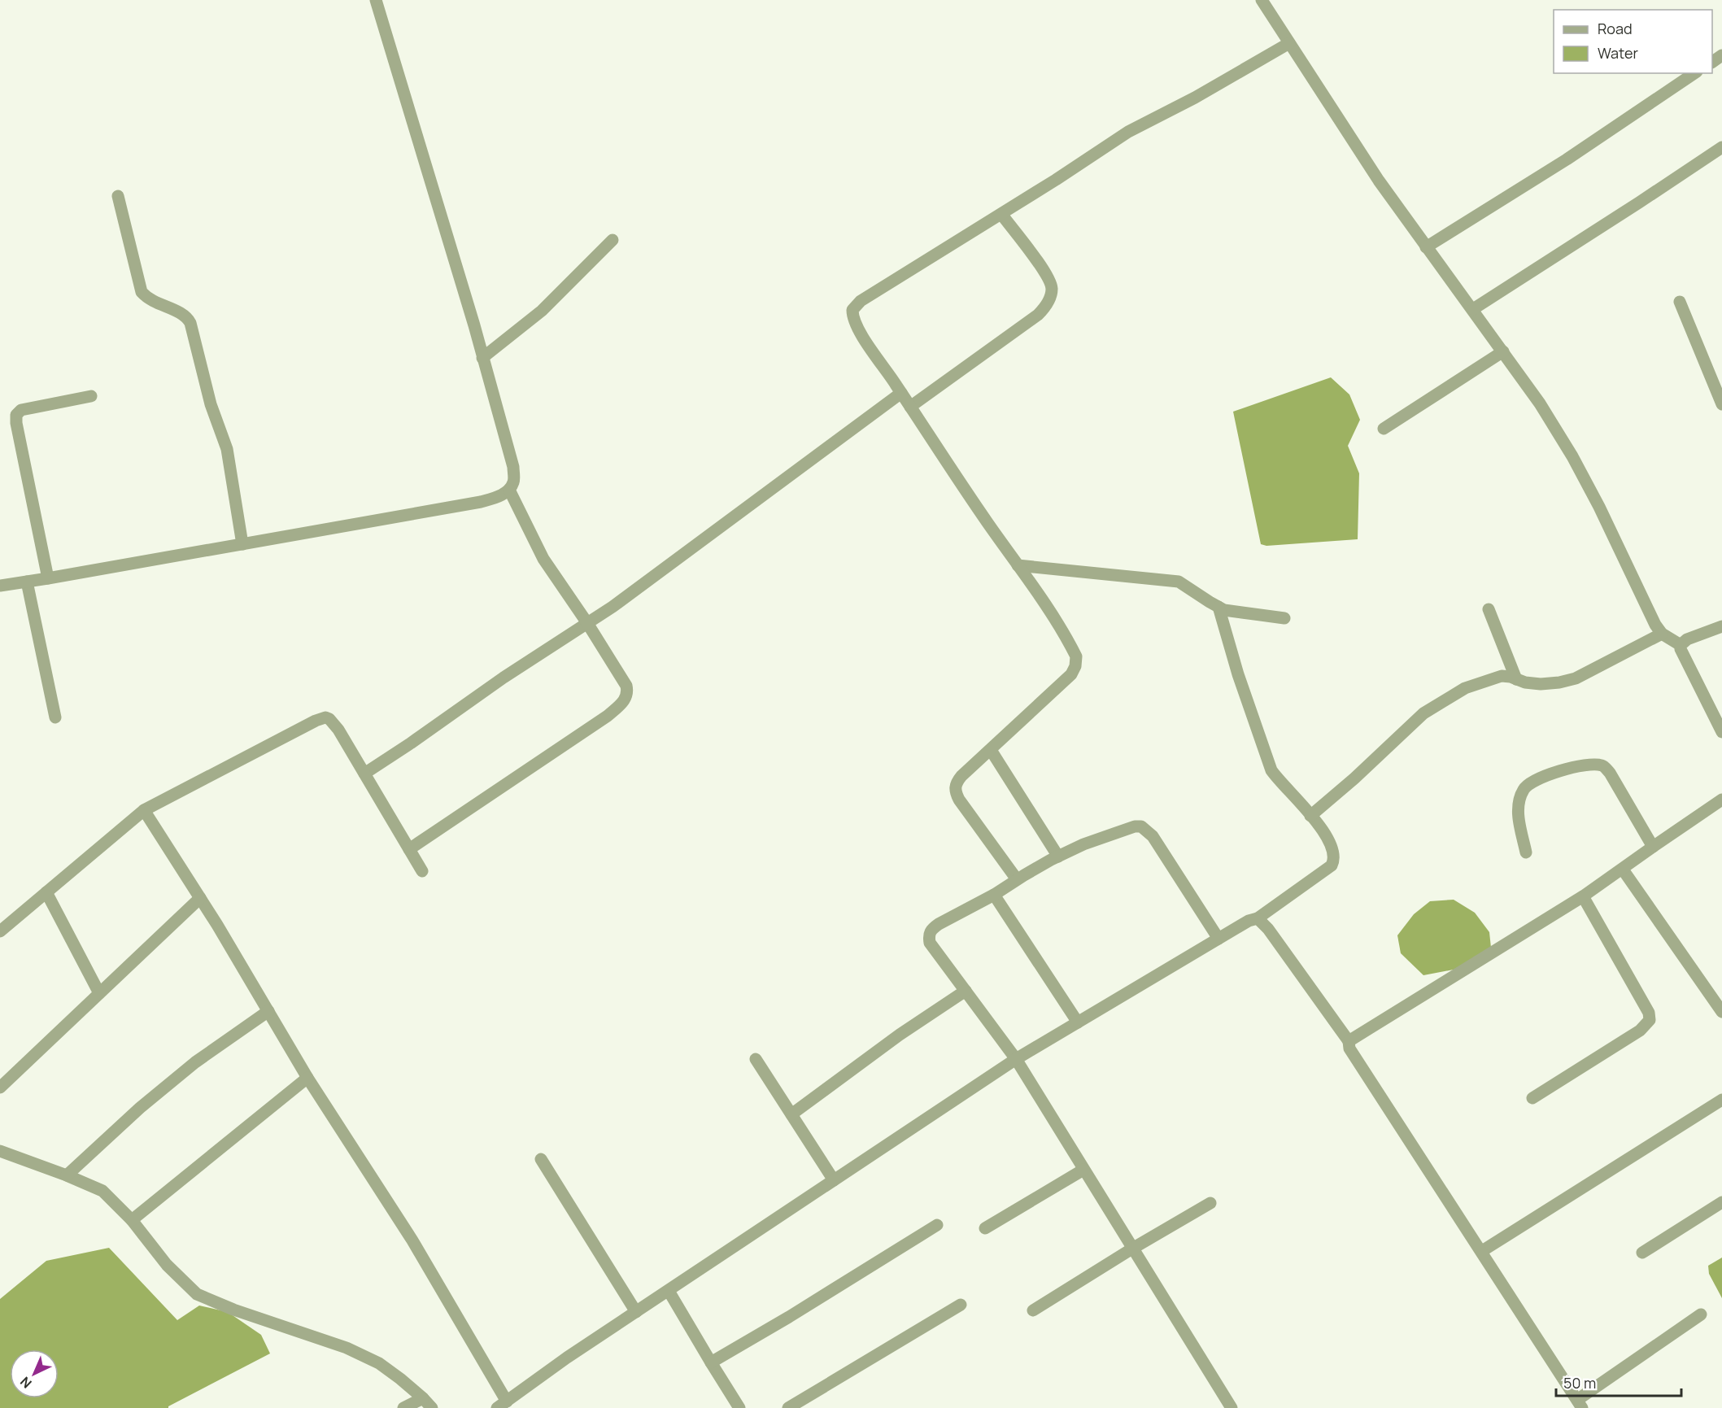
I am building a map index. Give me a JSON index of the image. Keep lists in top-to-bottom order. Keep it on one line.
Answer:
{"legend":["Road","Water"],"scale_bar":"50 m","north":"bottom left"}
